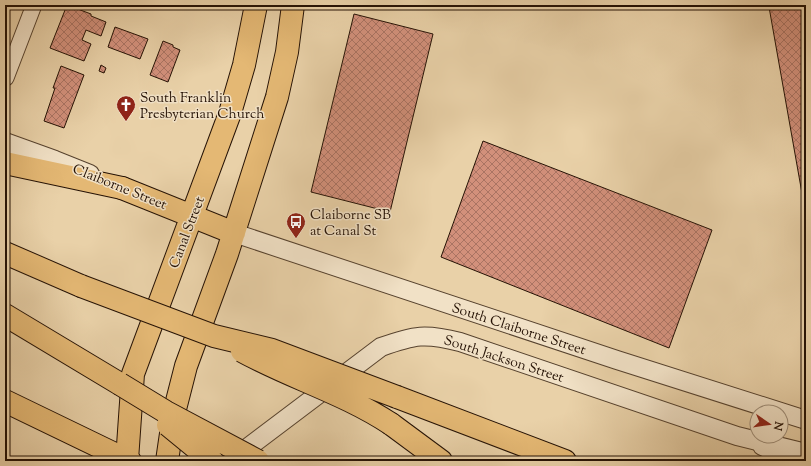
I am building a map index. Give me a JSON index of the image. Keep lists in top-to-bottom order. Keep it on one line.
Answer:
{"streets":{"main road":["Claiborne Street","Canal Street"],"street":["South Claiborne Street","South Jackson Street"]},"crossings":[["Claiborne Street","Canal Street"],["Claiborne Street","South Claiborne Street"]],"places":{"church":["South Franklin Presbyterian Church"],"bus stop":["Claiborne SB at Canal St"]},"north":"right"}
